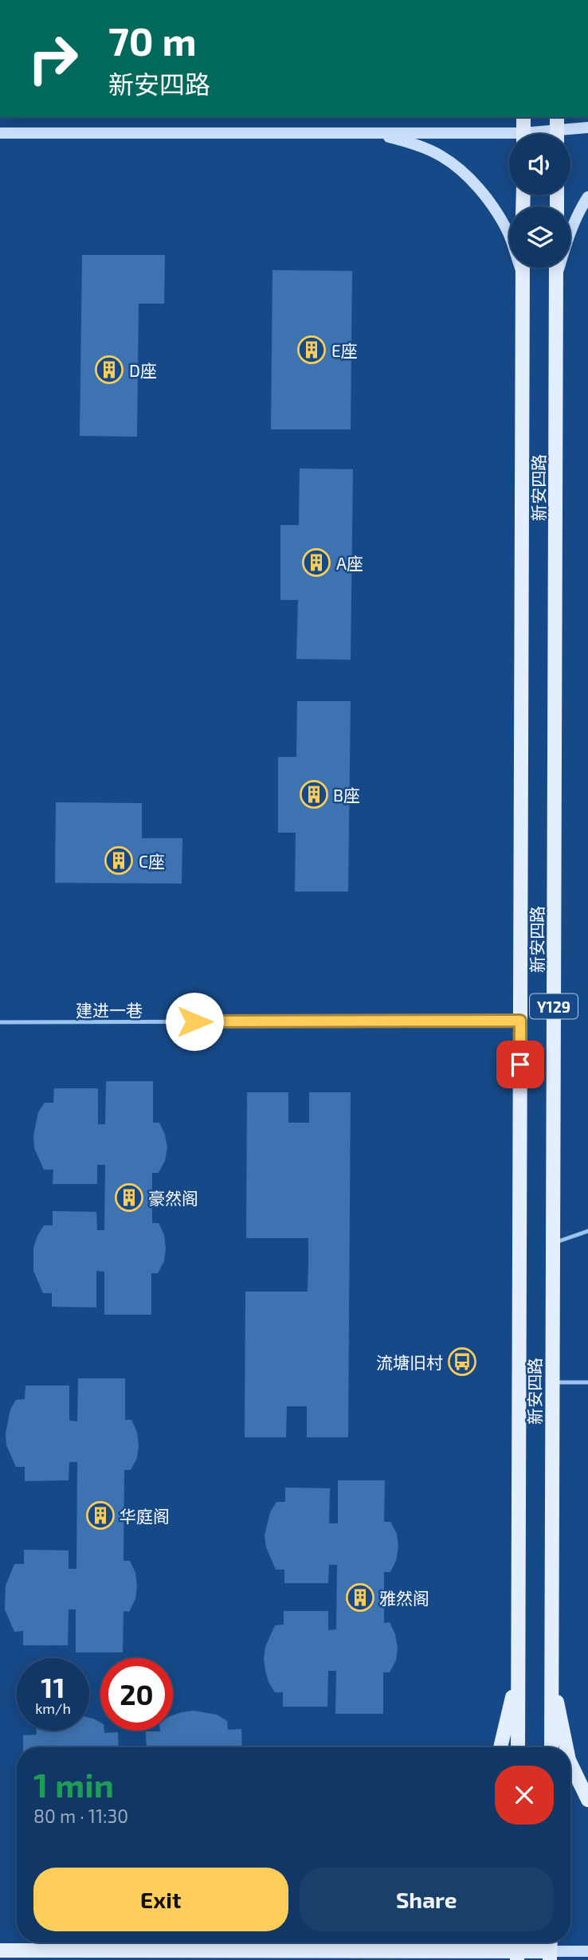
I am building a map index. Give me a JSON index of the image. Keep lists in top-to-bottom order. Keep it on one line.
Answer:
{"streets":{"main road":["新安四路","Y129"],"lane":["建进一巷"]},"crossings":[["新安四路","建进一巷"]],"places":{"building":["E座","D座","A座","B座","C座","豪然阁","华庭阁","雅然阁"],"bus stop":["流塘旧村"]},"page":{"turn":["70 m","新安四路"],"speed":"11 km/h","limit":"20","heading":["1 min","80 m · 11:30"],"buttons":["Exit","Share"]}}
